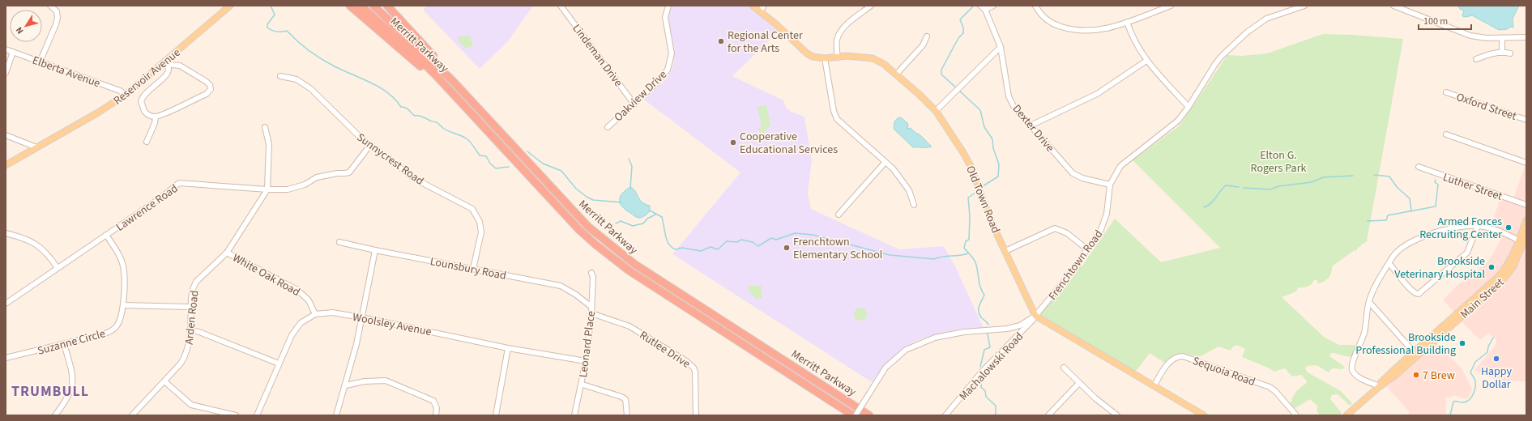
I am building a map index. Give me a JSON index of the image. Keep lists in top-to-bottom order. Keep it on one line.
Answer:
{"streets":{"highway":["Merritt Parkway"],"main road":["Reservoir Avenue","Old Town Road","Main Street"],"street":["Lindeman Drive","Elberta Avenue","Oakview Drive","Oxford Street","Dexter Drive","Sunnycrest Road","Luther Street","Lawrence Road","Frenchtown Road","Lounsbury Road","White Oak Road","Arden Road","Woolsley Avenue","Suzanne Circle","Leonard Place","Rutlee Drive","Machalowski Road","Sequoia Road"]},"crossings":[["Merritt Parkway","Frenchtown Road"],["Lindeman Drive","Oakview Drive"],["Elberta Avenue","Reservoir Avenue"],["Dexter Drive","Frenchtown Road"],["Sunnycrest Road","Lawrence Road"],["Sunnycrest Road","Lounsbury Road"],["Old Town Road","Frenchtown Road"],["Old Town Road","Machalowski Road"],["Lawrence Road","Arden Road"],["Lawrence Road","Suzanne Circle"],["Frenchtown Road","Machalowski Road"],["Lounsbury Road","Leonard Place"],["White Oak Road","Arden Road"],["White Oak Road","Woolsley Avenue"],["Woolsley Avenue","Leonard Place"],["Leonard Place","Rutlee Drive"]],"districts":["TRUMBULL"],"parks":["Elton G. Rogers Park"],"places":["Regional Center for the Arts","Cooperative Educational Services","Armed Forces Recruiting Center","Frenchtown Elementary School","Brookside Veterinary Hospital","Brookside Professional Building","Happy Dollar","7 Brew"],"scale_bar":"100 m","north":"bottom left"}
